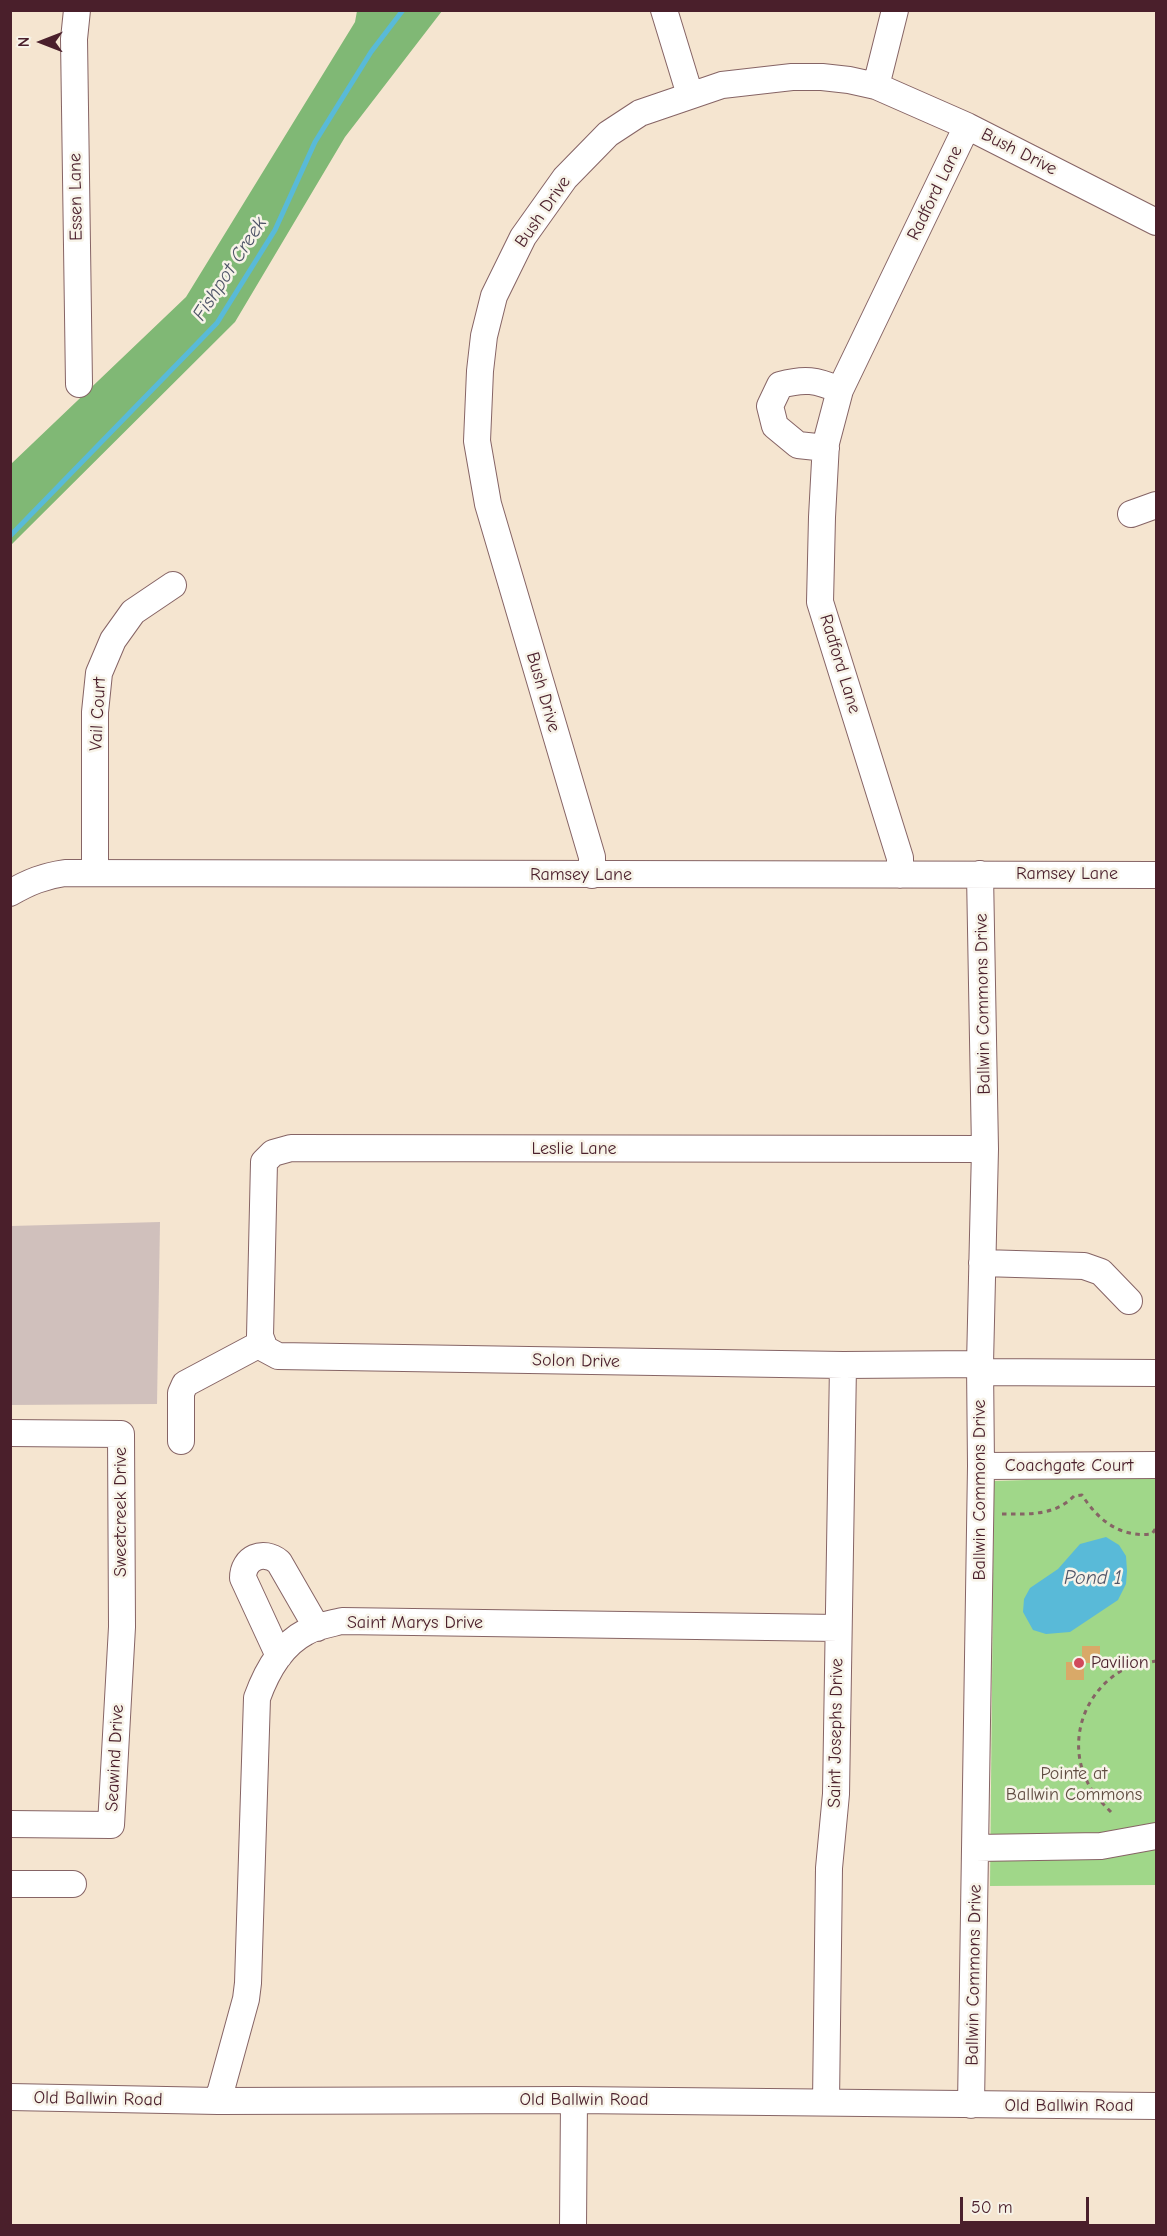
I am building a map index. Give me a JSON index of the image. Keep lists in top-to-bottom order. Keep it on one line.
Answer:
{"streets":{"street":["Bush Drive","Radford Lane","Essen Lane","Vail Court","Ramsey Lane","Ballwin Commons Drive","Leslie Lane","Solon Drive","Coachgate Court","Sweetcreek Drive","Saint Marys Drive","Saint Josephs Drive","Seawind Drive","Old Ballwin Road"]},"crossings":[["Bush Drive","Radford Lane"],["Bush Drive","Ramsey Lane"],["Radford Lane","Ramsey Lane"],["Vail Court","Ramsey Lane"],["Ramsey Lane","Ballwin Commons Drive"],["Ballwin Commons Drive","Leslie Lane"],["Ballwin Commons Drive","Solon Drive"],["Ballwin Commons Drive","Coachgate Court"],["Ballwin Commons Drive","Old Ballwin Road"],["Leslie Lane","Solon Drive"],["Solon Drive","Saint Josephs Drive"],["Sweetcreek Drive","Seawind Drive"],["Saint Marys Drive","Saint Josephs Drive"],["Saint Marys Drive","Old Ballwin Road"],["Saint Josephs Drive","Old Ballwin Road"]],"water":["Fishpot Creek","Pond 1"],"parks":["Pointe at Ballwin Commons"],"places":["Pavilion"],"scale_bar":"50 m","north":"left"}
